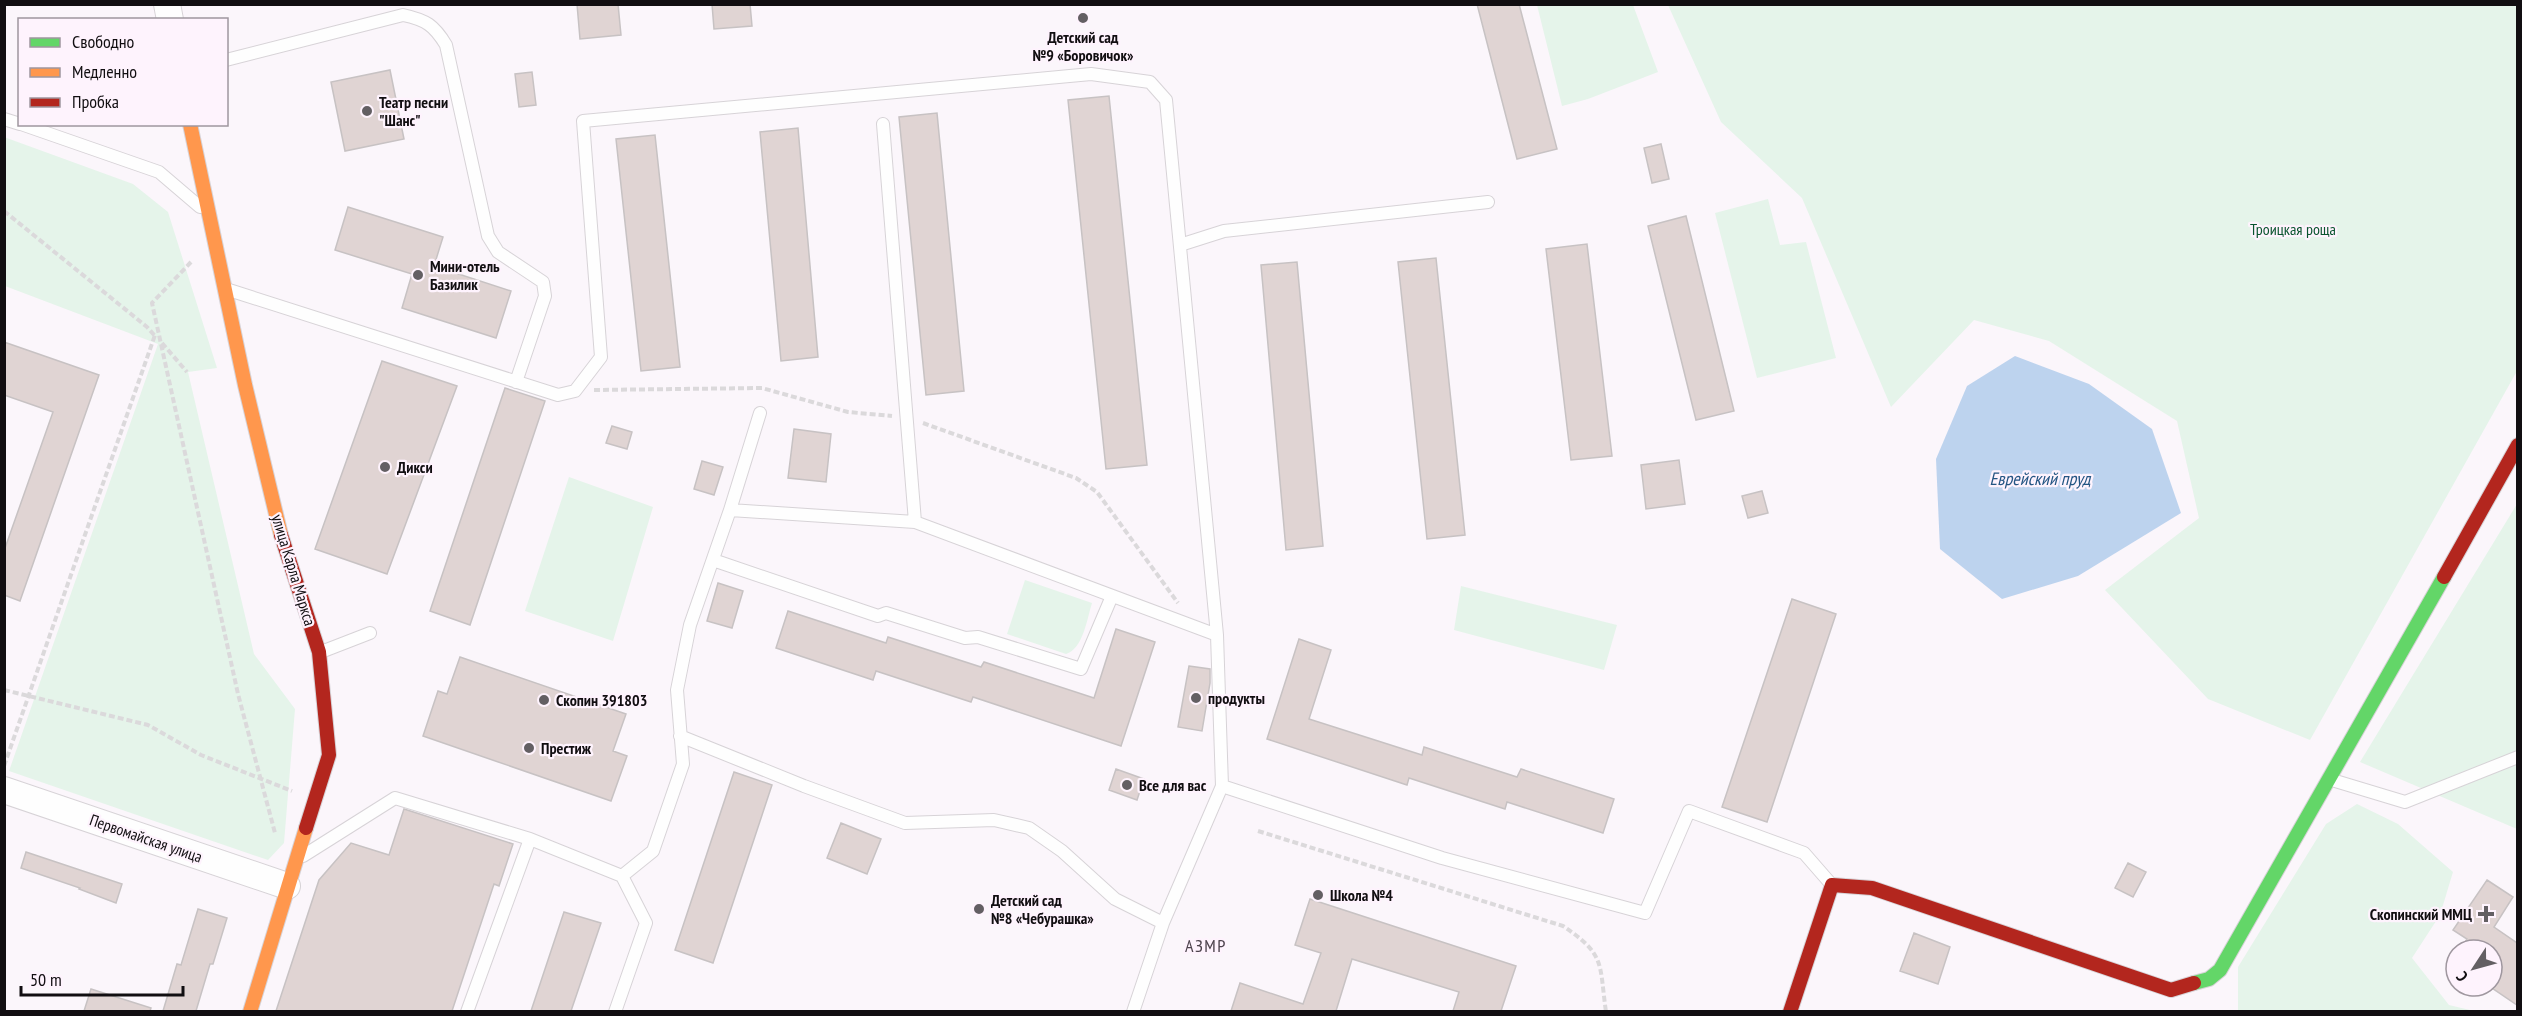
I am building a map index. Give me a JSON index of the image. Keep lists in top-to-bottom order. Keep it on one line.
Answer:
{"streets":{"street":["улица Карла Маркса","Первомайская улица"]},"crossings":[["улица Карла Маркса","Первомайская улица"]],"districts":["АЗМР"],"water":["Еврейский пруд"],"parks":["Троицкая роща"],"places":{"other":["Детский сад №9 «Боровичок»","Театр песни \"Шанс\"","Мини-отель Базилик","Дикси","продукты","Скопин 391803","Престиж","Все для вас","Школа №4","Детский сад №8 «Чебурашка»"],"health":["Скопинский ММЦ"]},"legend":["Свободно","Медленно","Пробка"],"scale_bar":"50 m","north":"bottom left"}
